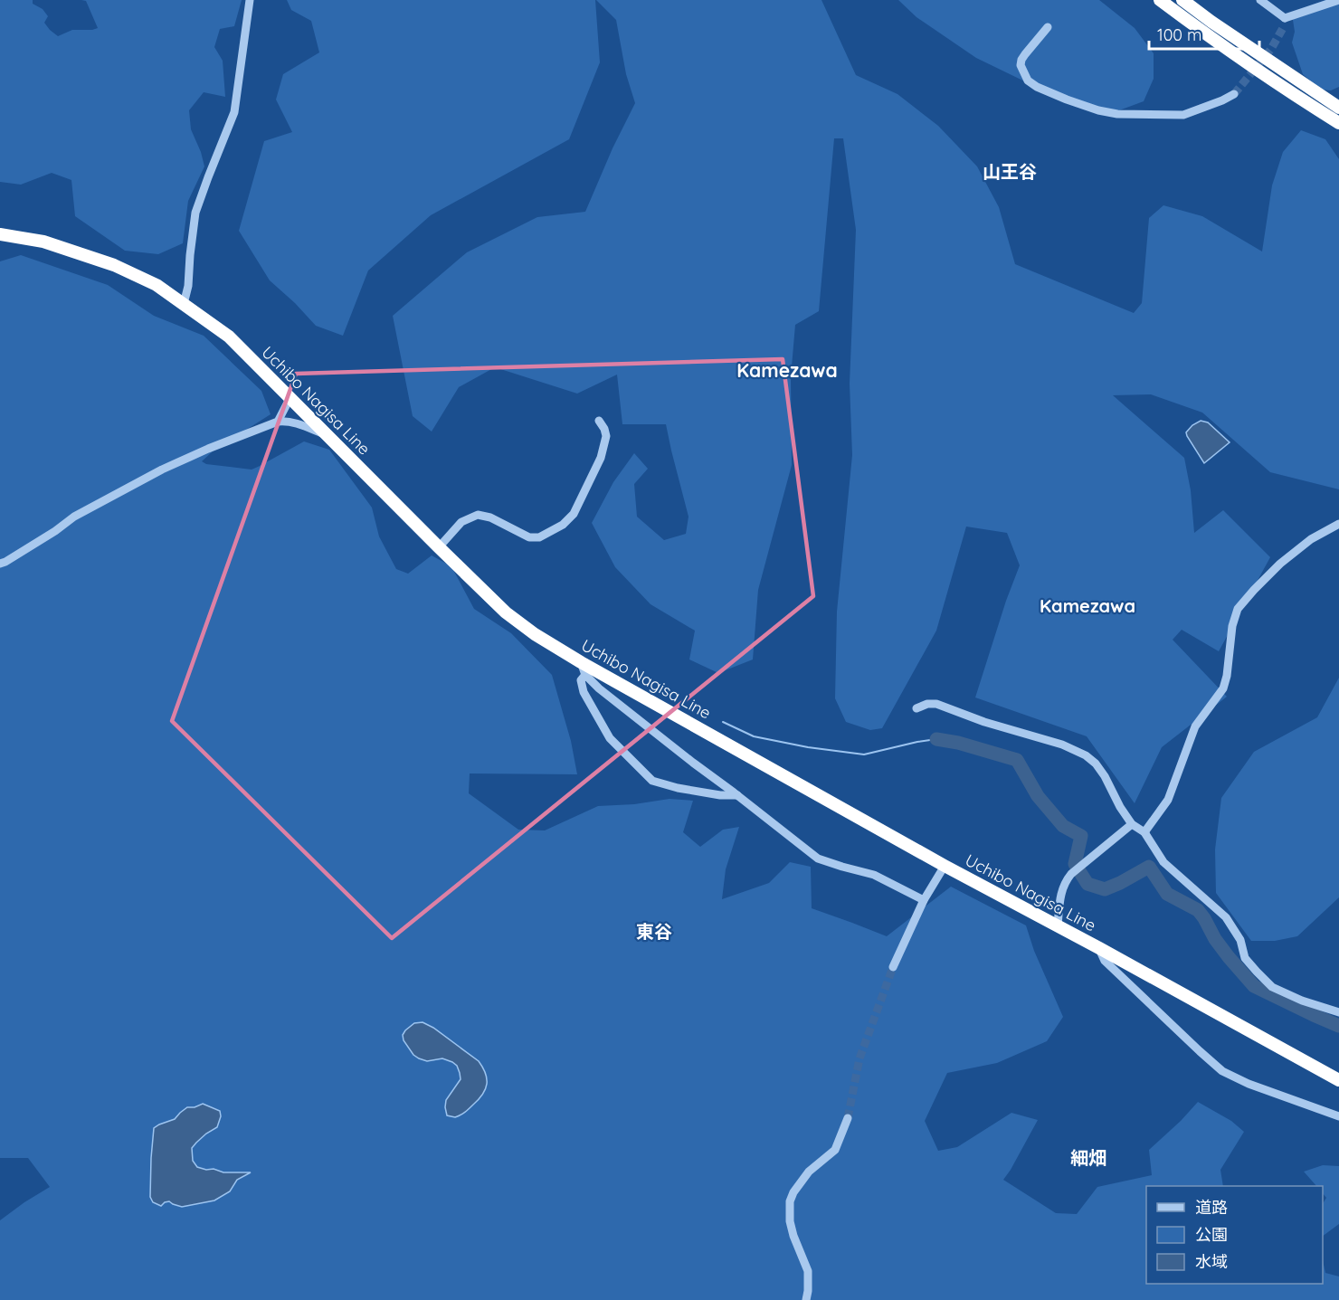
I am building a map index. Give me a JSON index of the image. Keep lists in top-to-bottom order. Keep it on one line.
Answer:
{"streets":{"highway":["Uchibo Nagisa Line"]},"districts":["山王谷","Kamezawa","Kamezawa","東谷","細畑"],"legend":["道路","公園","水域"],"scale_bar":"100 m"}
